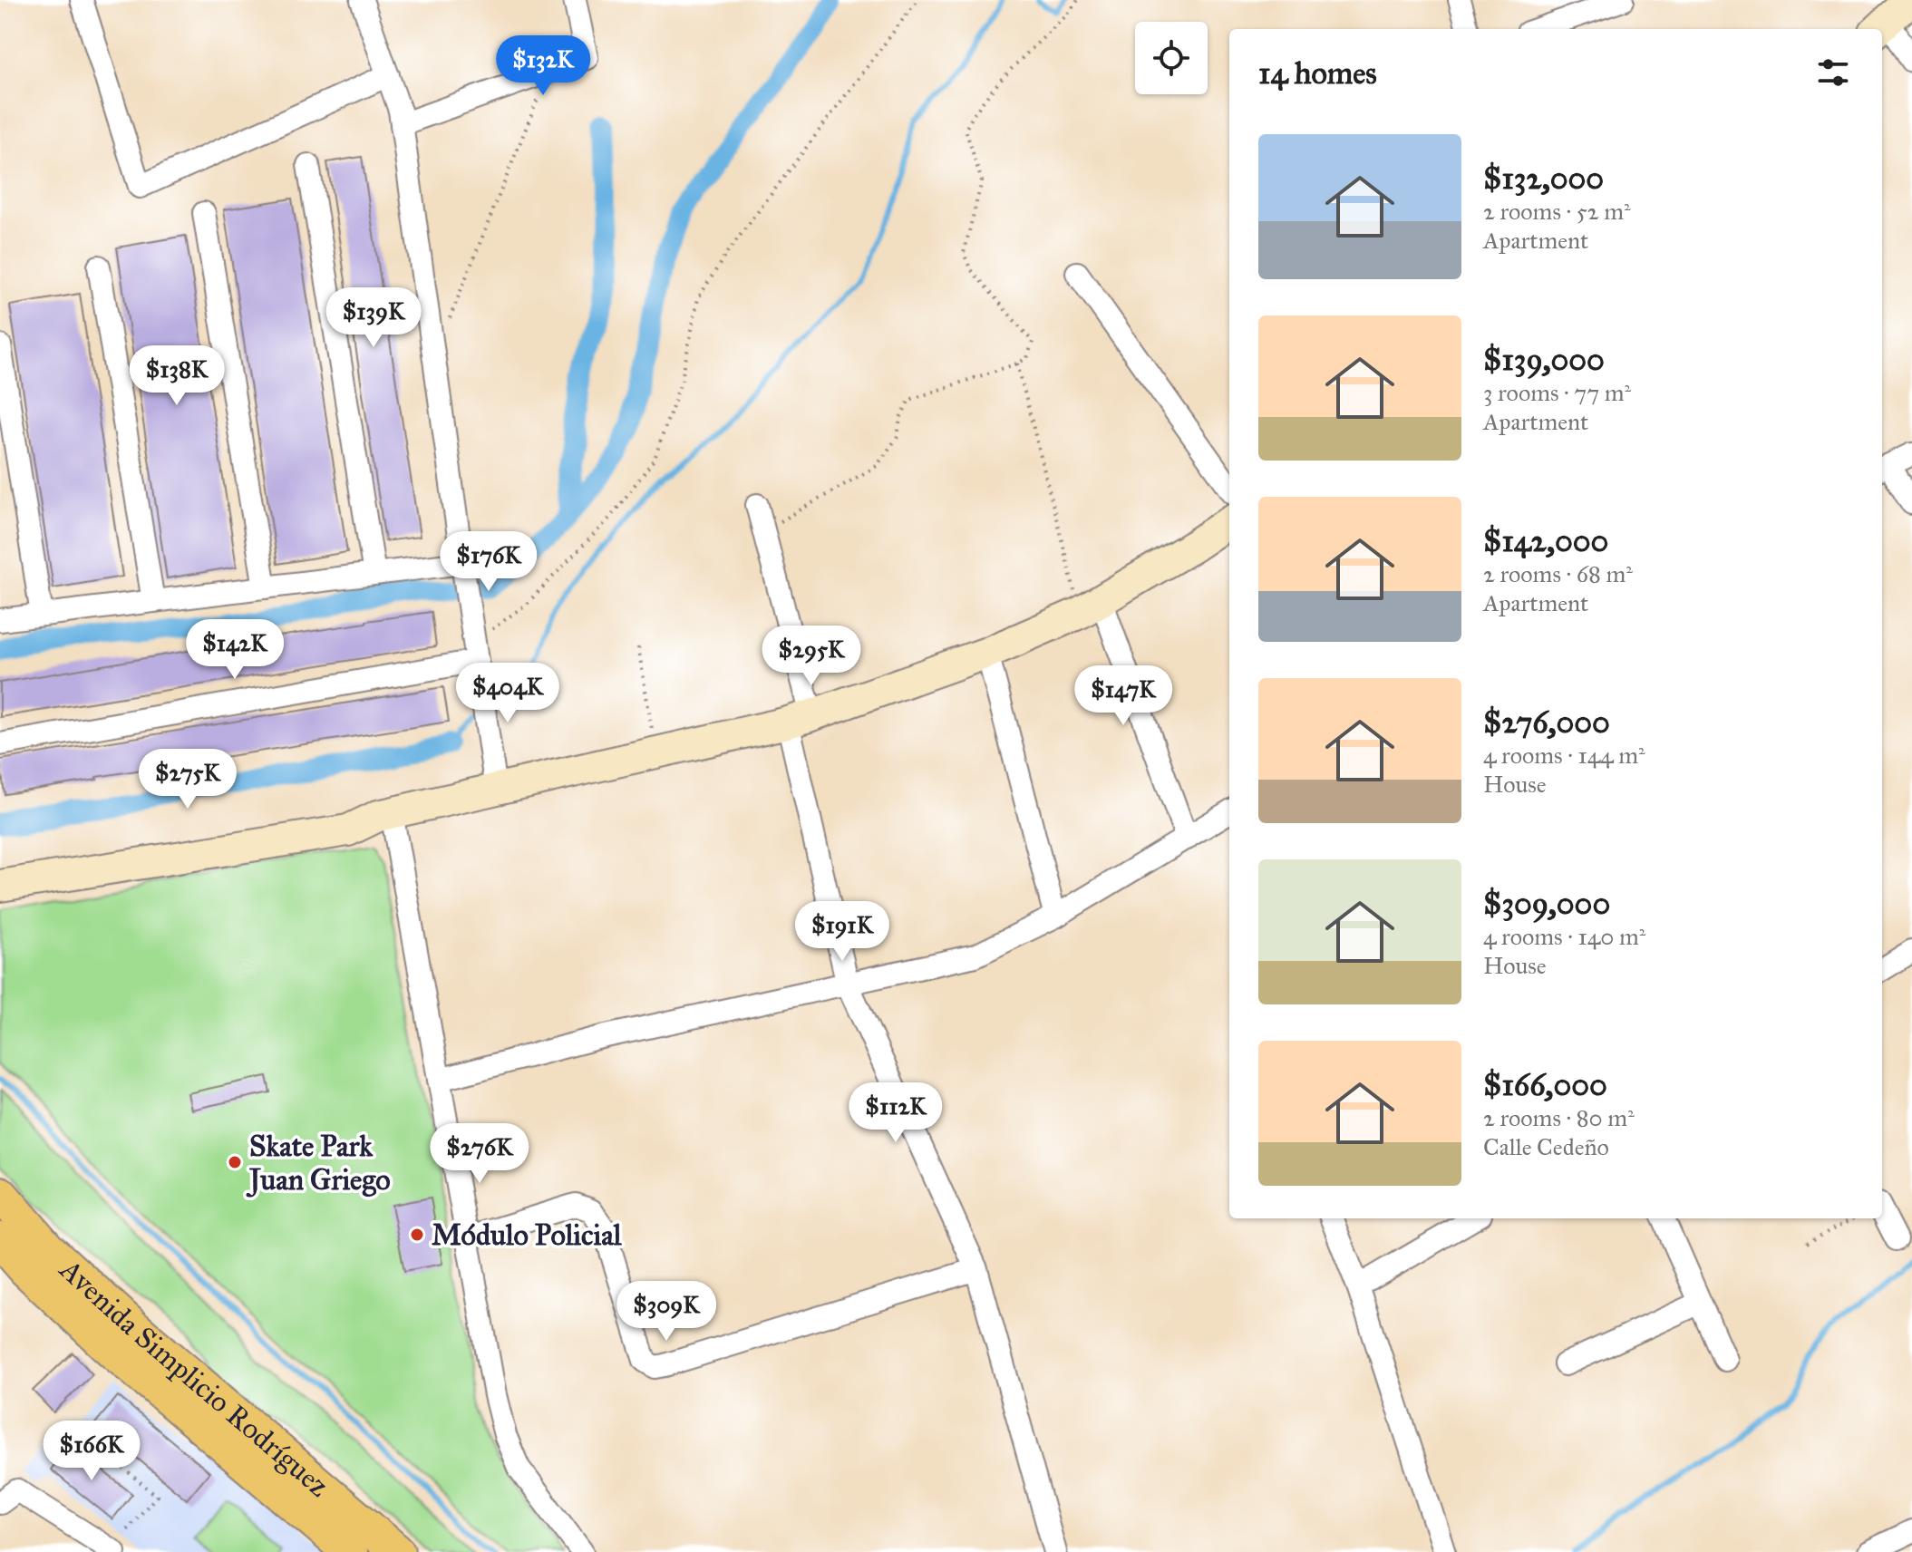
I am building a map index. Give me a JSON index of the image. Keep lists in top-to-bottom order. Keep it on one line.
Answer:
{"streets":{"main road":["Avenida Simplicio Rodríguez"]},"places":["Skate Park Juan Griego","Módulo Policial"],"page":{"heading":"14 homes","price":["$132K","$139K","$138K","$176K","$142K","$295K","$404K","$147K","$275K","$191K","$112K","$276K","$309K","$166K"],"list":[{"name":"$132,000","note":"2 rooms · 52 m² · Apartment"},{"name":"$139,000","note":"3 rooms · 77 m² · Apartment"},{"name":"$142,000","note":"2 rooms · 68 m² · Apartment"},{"name":"$276,000","note":"4 rooms · 144 m² · House"},{"name":"$309,000","note":"4 rooms · 140 m² · House"},{"name":"$166,000","note":"2 rooms · 80 m² · Calle Cedeño"}]}}
